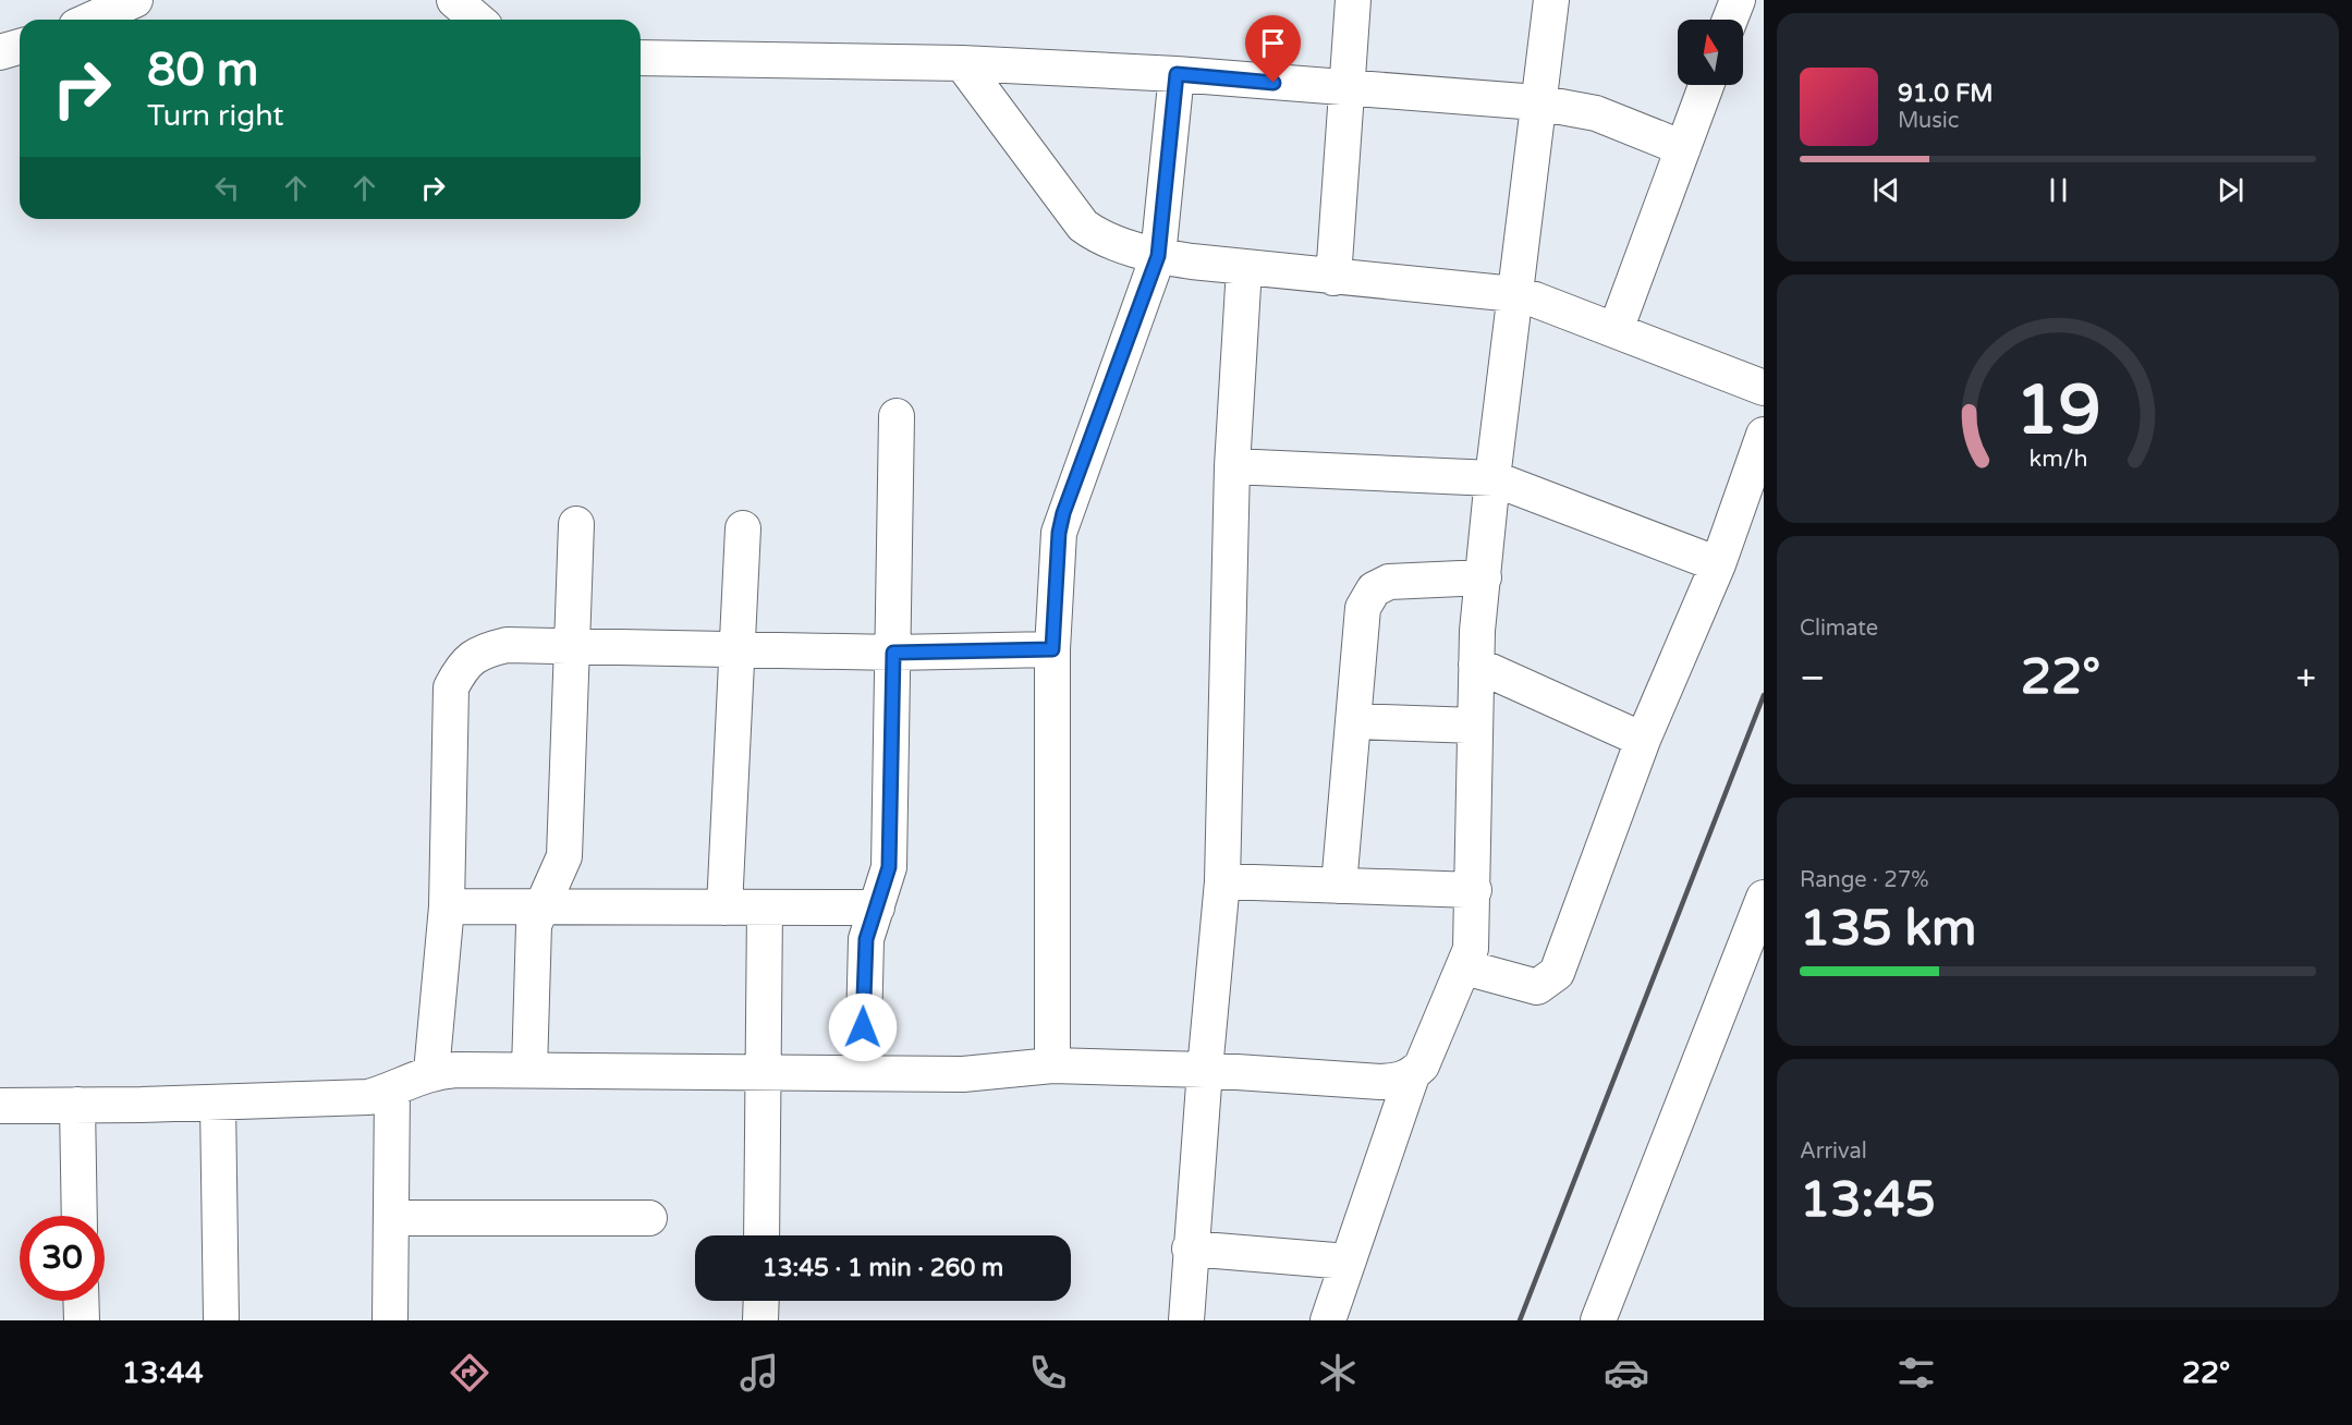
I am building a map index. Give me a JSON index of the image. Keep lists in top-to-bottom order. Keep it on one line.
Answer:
{"north":"top","page":{"turn":["80 m","Turn right"],"song":["91.0 FM","Music"],"tile":["Climate",["Range · 27%","135 km"],["Arrival","13:45"]],"heat":["−","22°","+"],"limit":"30","trip":"13:45 · 1 min · 260 m","tabs":["13:44","22°"],"gauge":["19","km/h"]}}
